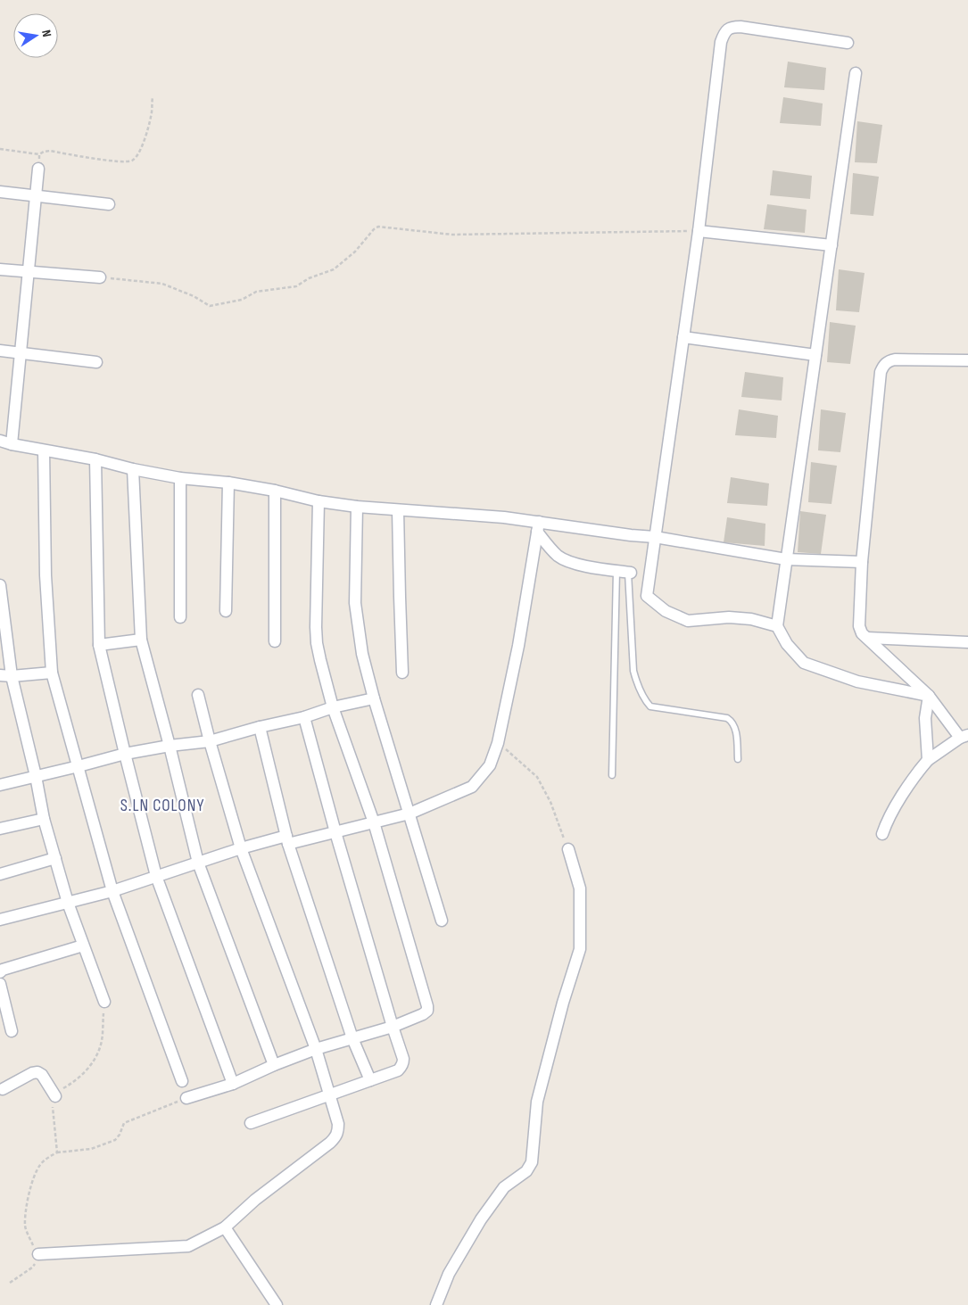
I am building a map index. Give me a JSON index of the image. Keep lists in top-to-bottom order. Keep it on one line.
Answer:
{"districts":["S.LN COLONY"],"north":"right"}
